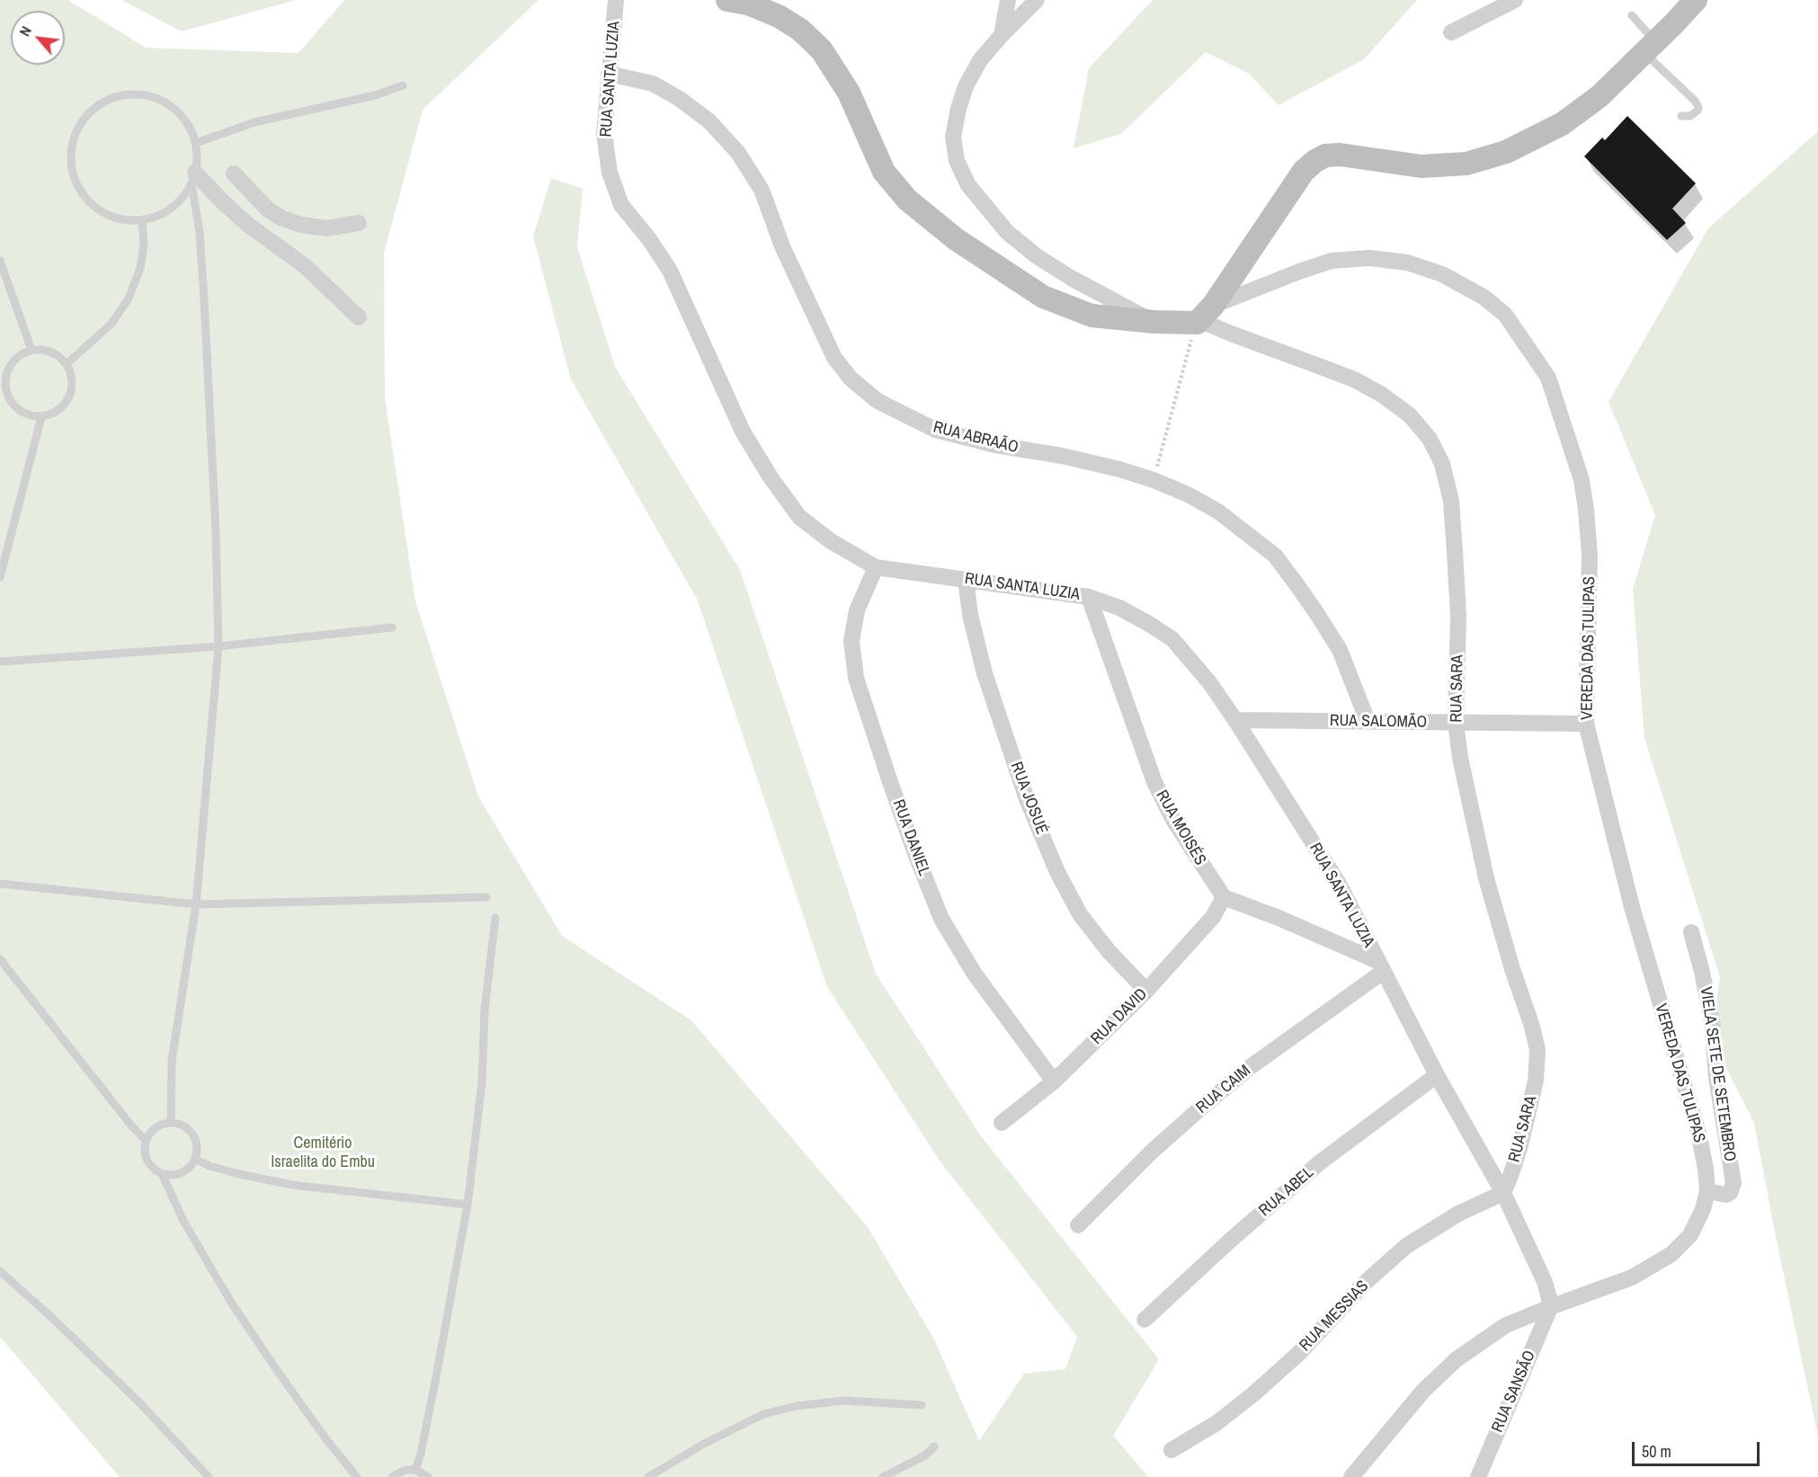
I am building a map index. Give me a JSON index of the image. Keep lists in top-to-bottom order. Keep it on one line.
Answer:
{"streets":{"street":["RUA SANTA LUZIA","RUA ABRAÃO","VEREDA DAS TULIPAS","RUA SARA","RUA SALOMÃO","RUA JOSUÉ","RUA MOISÉS","RUA DANIEL","RUA DAVID","VIELA SETE DE SETEMBRO","RUA CAIM","RUA ABEL","RUA MESSIAS","RUA SANSÃO"]},"crossings":[["RUA SANTA LUZIA","RUA ABRAÃO"],["RUA SANTA LUZIA","RUA SARA"],["RUA SANTA LUZIA","RUA SALOMÃO"],["RUA SANTA LUZIA","RUA JOSUÉ"],["RUA SANTA LUZIA","RUA MOISÉS"],["RUA SANTA LUZIA","RUA DANIEL"],["RUA SANTA LUZIA","RUA CAIM"],["RUA SANTA LUZIA","RUA ABEL"],["RUA SANTA LUZIA","RUA MESSIAS"],["RUA ABRAÃO","RUA SALOMÃO"],["VEREDA DAS TULIPAS","RUA SALOMÃO"],["VEREDA DAS TULIPAS","VIELA SETE DE SETEMBRO"],["VEREDA DAS TULIPAS","RUA SANSÃO"],["RUA SARA","RUA SALOMÃO"],["RUA SARA","RUA MESSIAS"],["RUA JOSUÉ","RUA DAVID"],["RUA MOISÉS","RUA DAVID"],["RUA DANIEL","RUA DAVID"]],"parks":["Cemitério Israelita do Embu"],"scale_bar":"50 m","north":"top left"}
